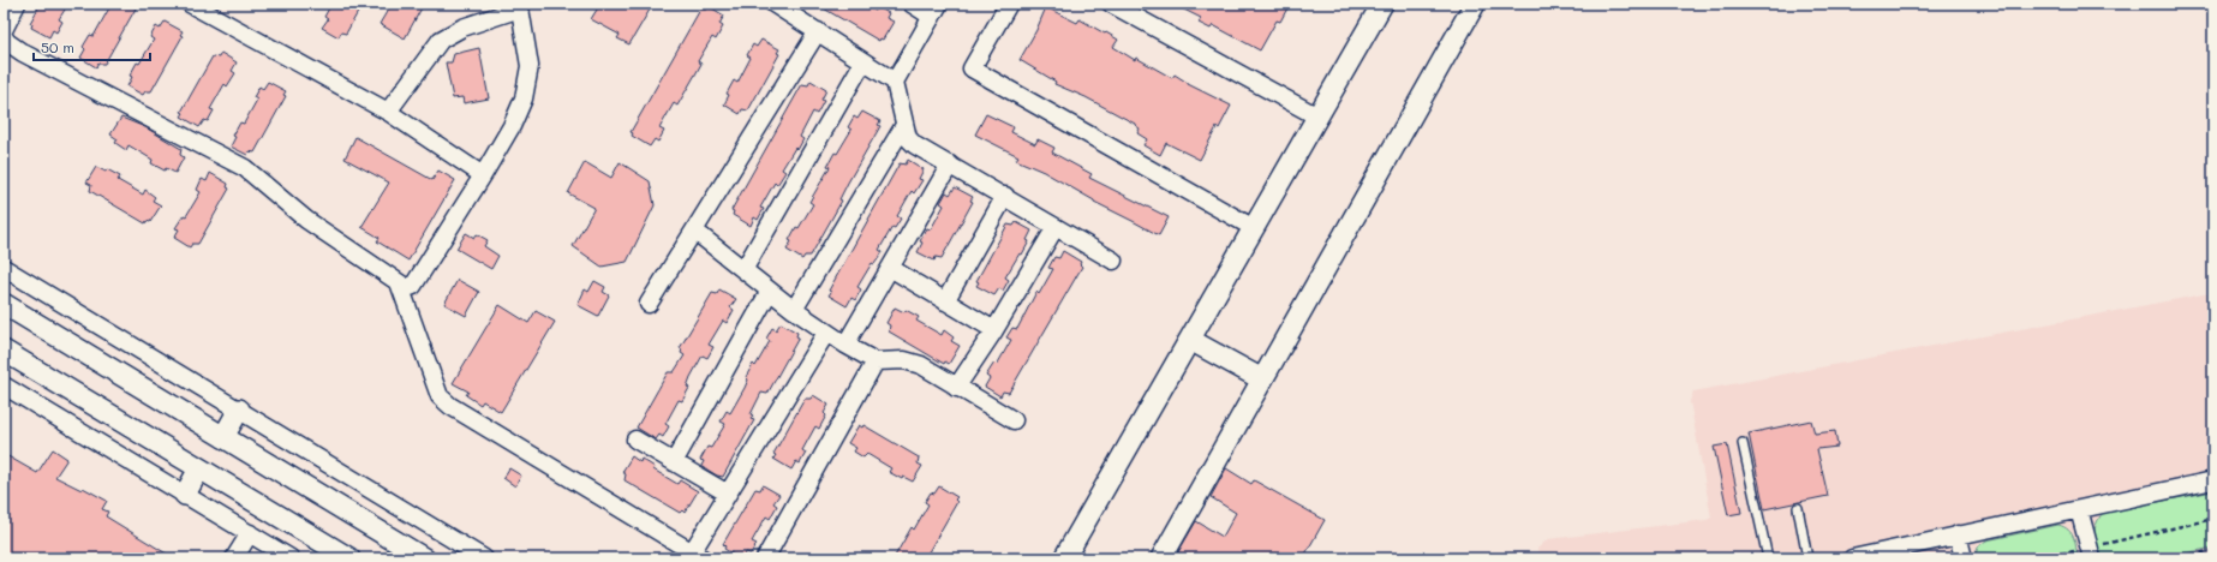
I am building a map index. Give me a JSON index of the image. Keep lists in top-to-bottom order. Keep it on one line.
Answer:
{"scale_bar":"50 m"}
